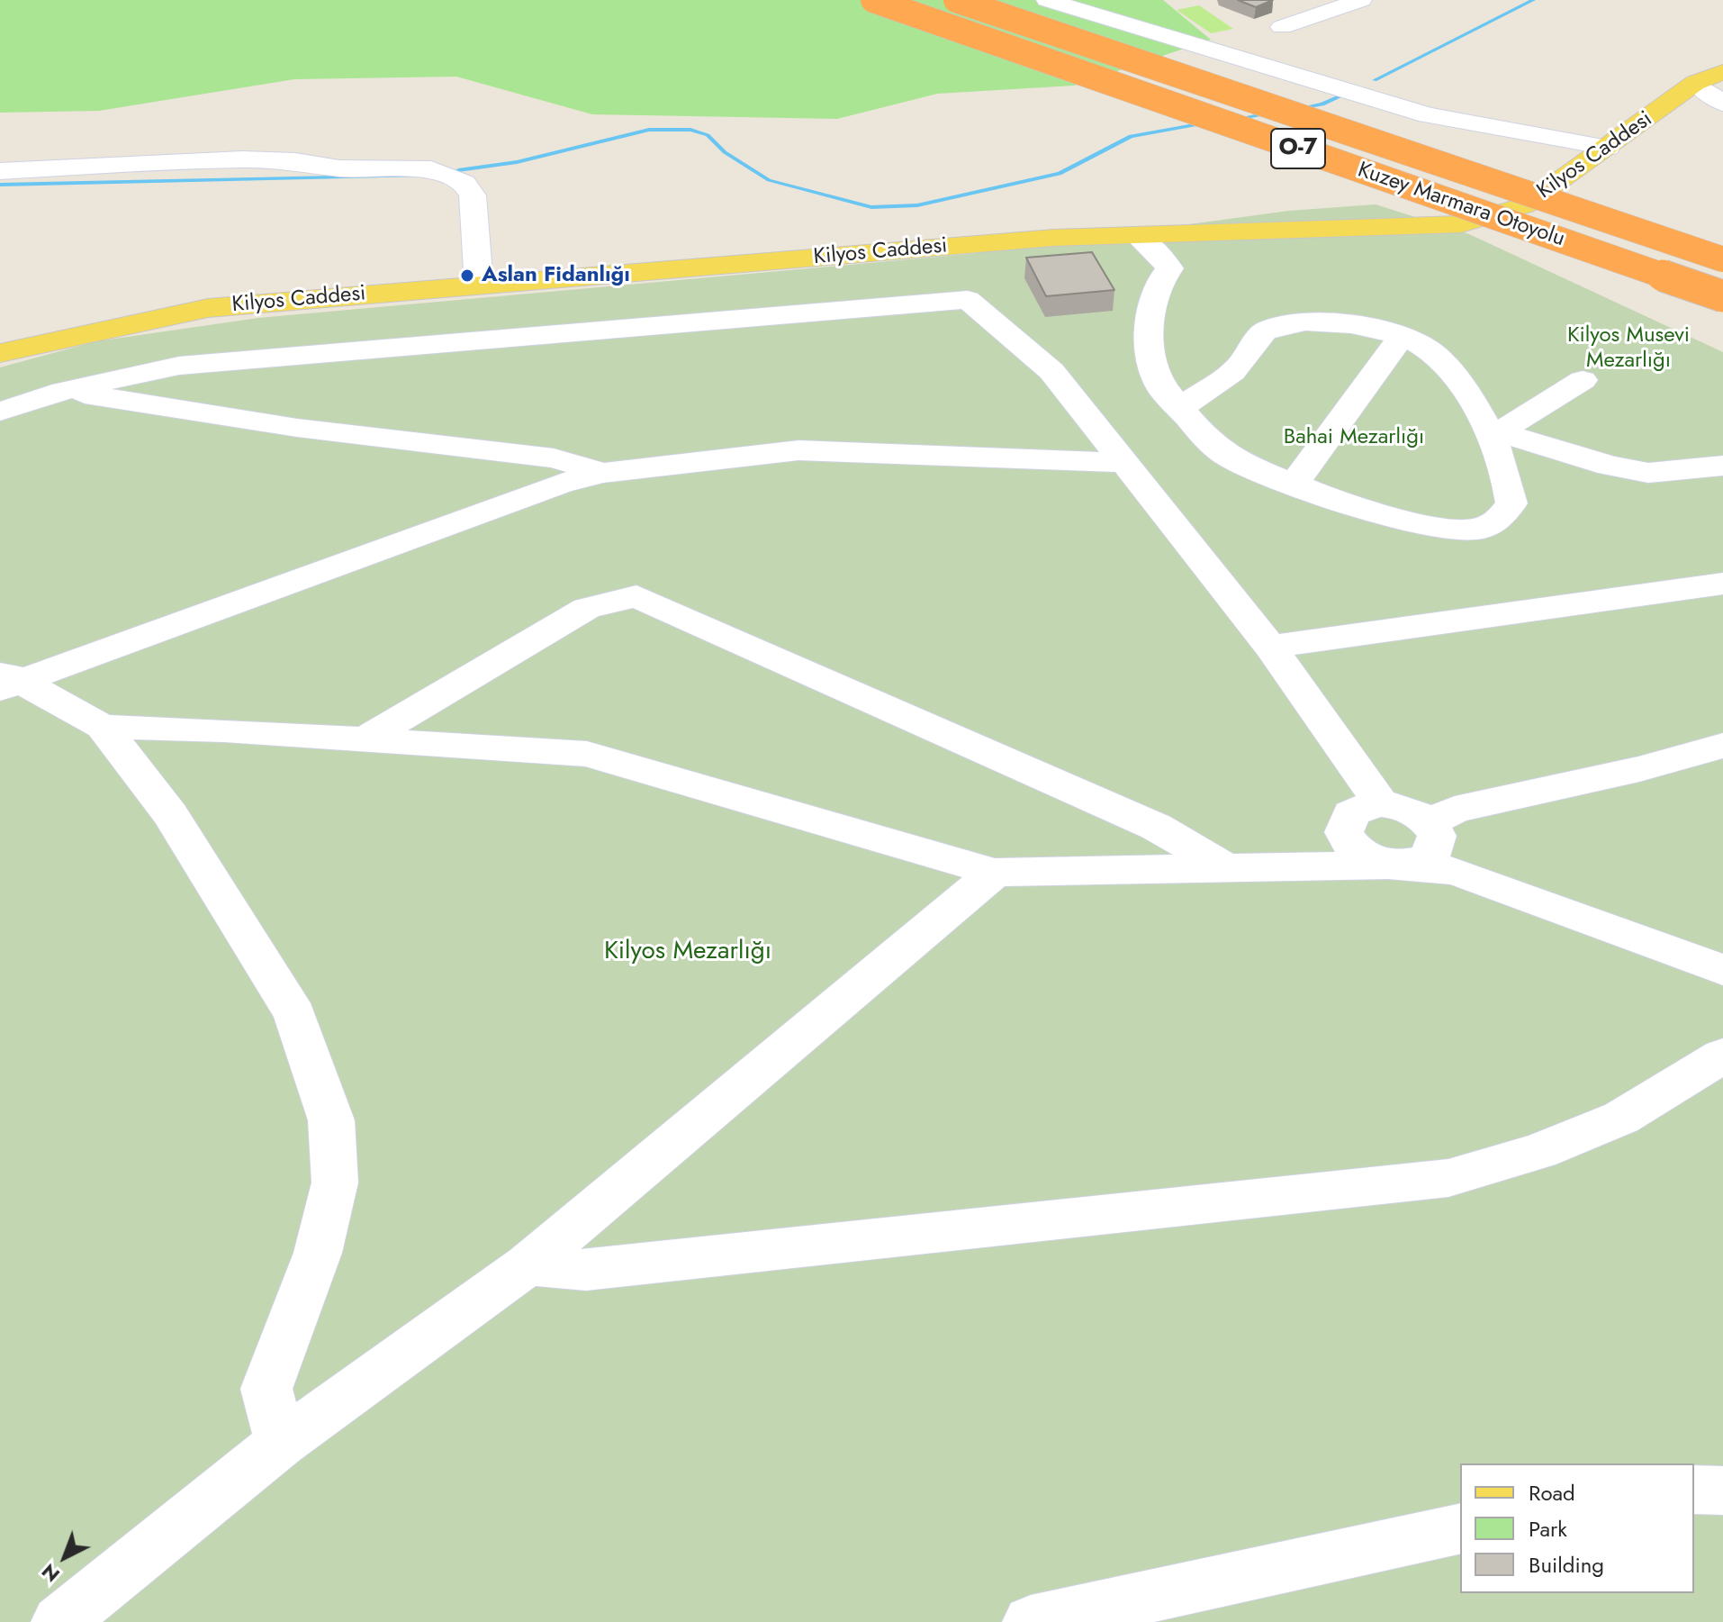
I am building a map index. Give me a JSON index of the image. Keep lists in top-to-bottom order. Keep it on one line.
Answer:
{"streets":{"highway":["O-7","Kuzey Marmara Otoyolu"],"main road":["Kilyos Caddesi"]},"parks":["Kilyos Musevi Mezarlığı","Bahai Mezarlığı","Kilyos Mezarlığı"],"places":["Aslan Fidanlığı"],"legend":["Road","Park","Building"],"north":"bottom left"}
